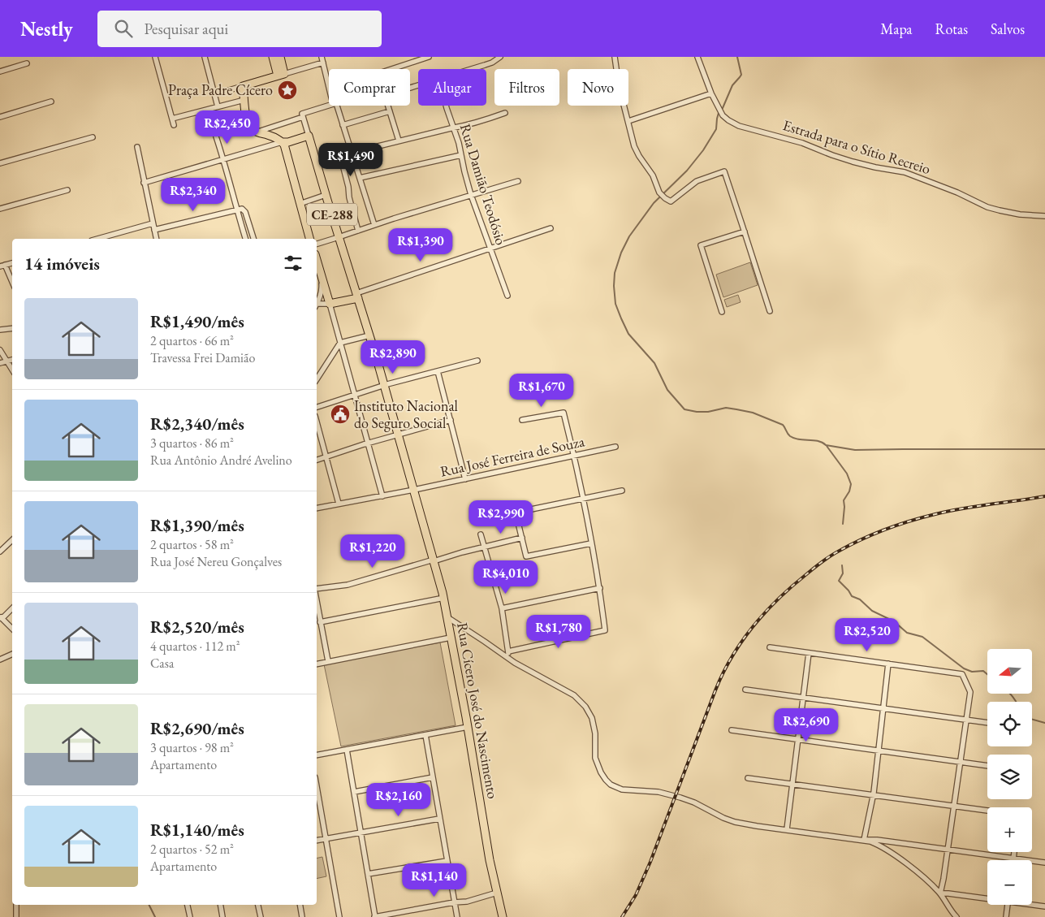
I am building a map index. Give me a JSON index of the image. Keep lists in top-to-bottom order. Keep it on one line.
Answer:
{"streets":{"main road":["CE-288","Rua Cícero José do Nascimento"],"street":["Estrada para o Sítio Recreio","Rua Damião Teodósio","Rua José Ferreira de Souza"]},"crossings":[["Rua José Ferreira de Souza","Rua Cícero José do Nascimento"]],"places":{"place":["Praça Padre Cícero"],"public building":["Instituto Nacional do Seguro Social"]},"north":"left","page":{"header":"Nestly","search":"Pesquisar aqui","nav":["Mapa","Rotas","Salvos"],"chip":["Comprar","Alugar","Filtros","Novo"],"price":["R$2,450","R$1,490","R$2,340","R$1,390","R$2,890","R$1,670","R$2,990","R$1,220","R$4,010","R$1,780","R$2,520","R$2,690","R$2,160","R$1,140"],"heading":"14 imóveis","list":[{"name":"R$1,490/mês","note":"2 quartos · 66 m² · Travessa Frei Damião"},{"name":"R$2,340/mês","note":"3 quartos · 86 m² · Rua Antônio André Avelino"},{"name":"R$1,390/mês","note":"2 quartos · 58 m² · Rua José Nereu Gonçalves"},{"name":"R$2,520/mês","note":"4 quartos · 112 m² · Casa"},{"name":"R$2,690/mês","note":"3 quartos · 98 m² · Apartamento"},{"name":"R$1,140/mês","note":"2 quartos · 52 m² · Apartamento"}],"map_buttons":["+","−"]}}
